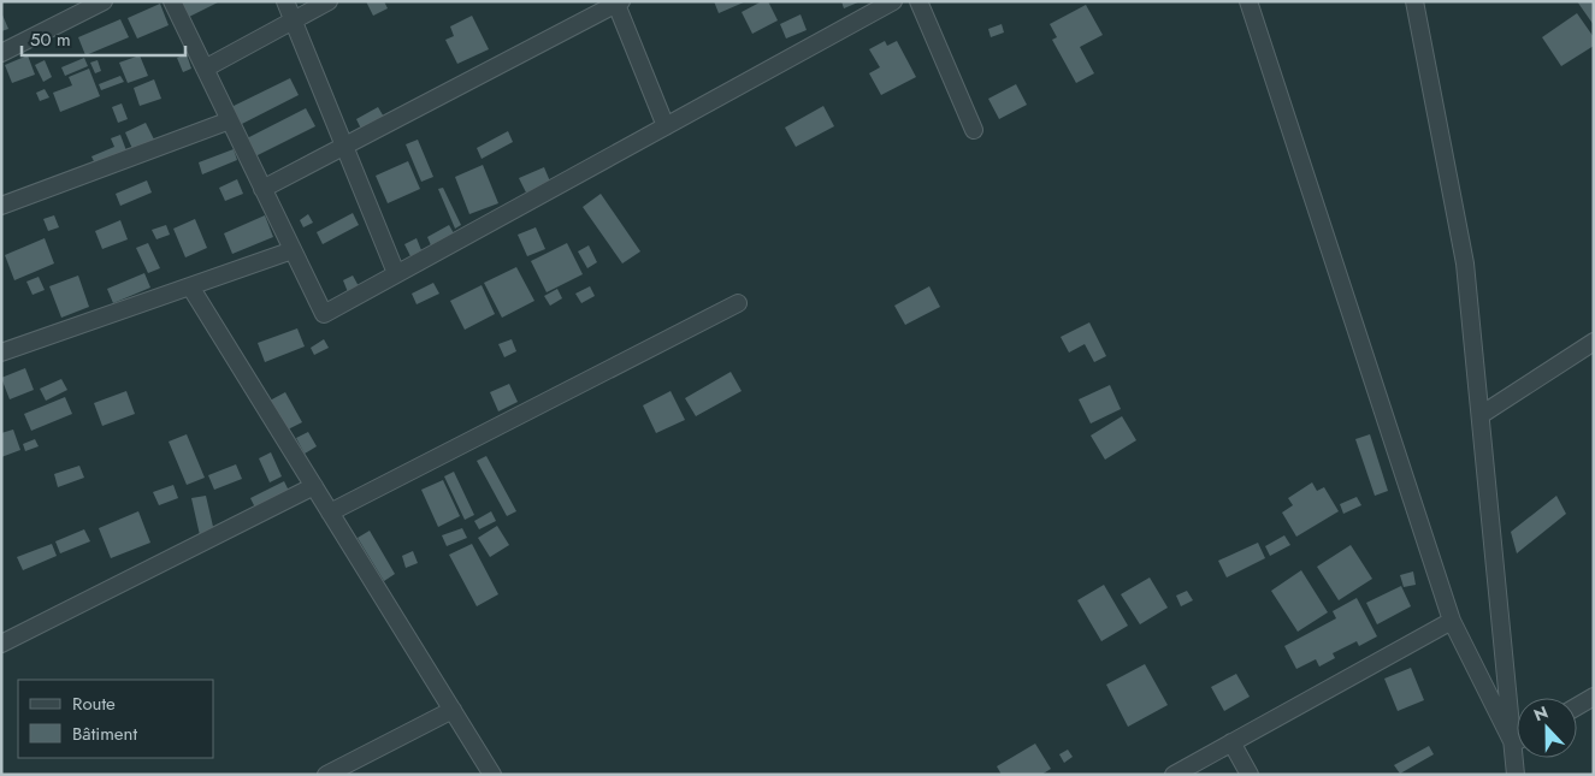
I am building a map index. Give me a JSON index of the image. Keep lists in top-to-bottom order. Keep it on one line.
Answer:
{"legend":["Route","Bâtiment"],"scale_bar":"50 m","north":"top"}
